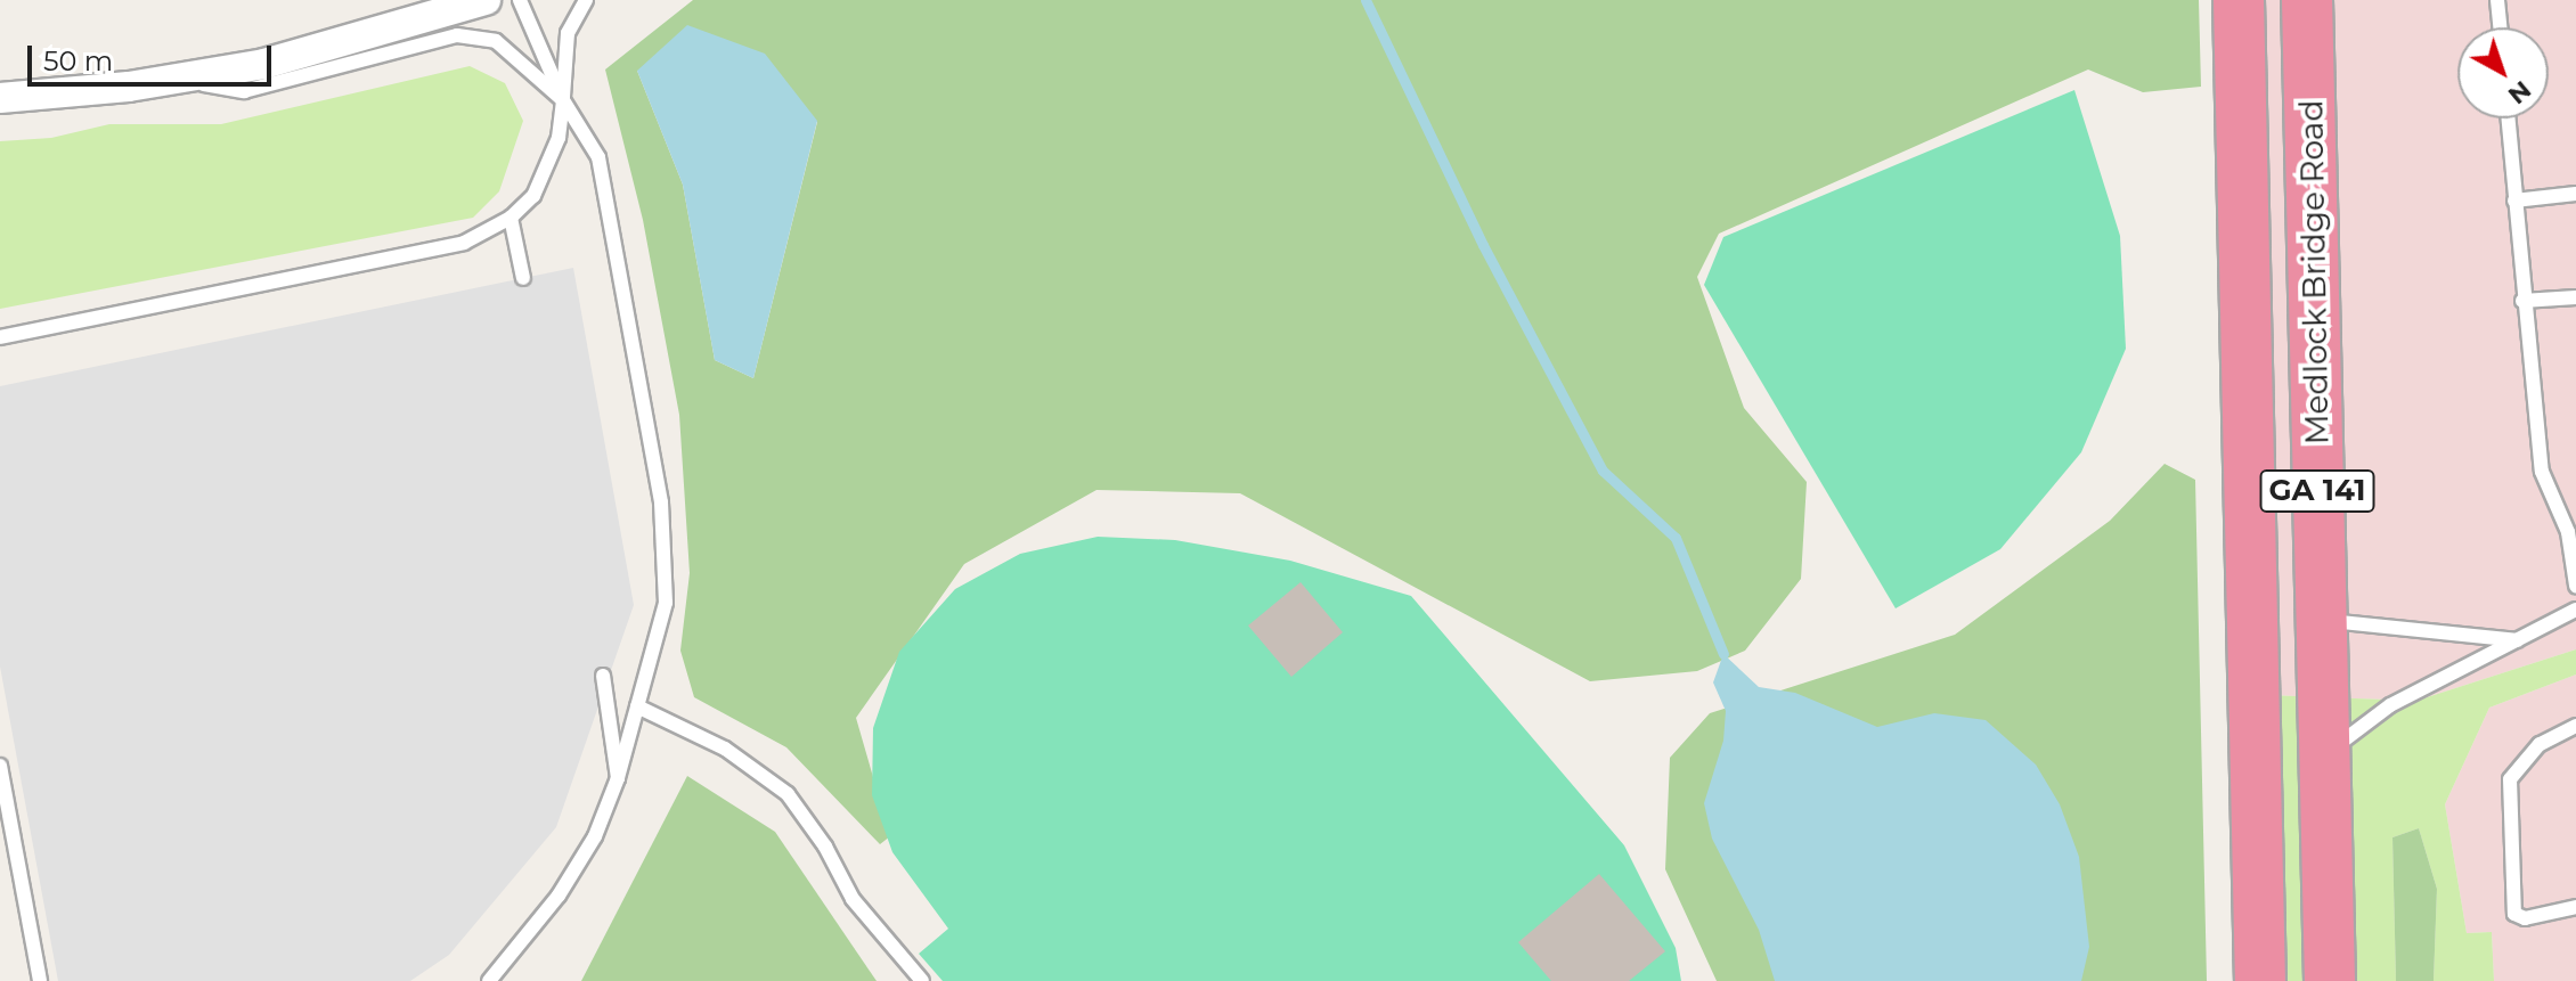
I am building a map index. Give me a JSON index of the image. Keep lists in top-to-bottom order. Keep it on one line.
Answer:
{"streets":{"highway":["Medlock Bridge Road","GA 141"]},"scale_bar":"50 m","north":"bottom right"}
